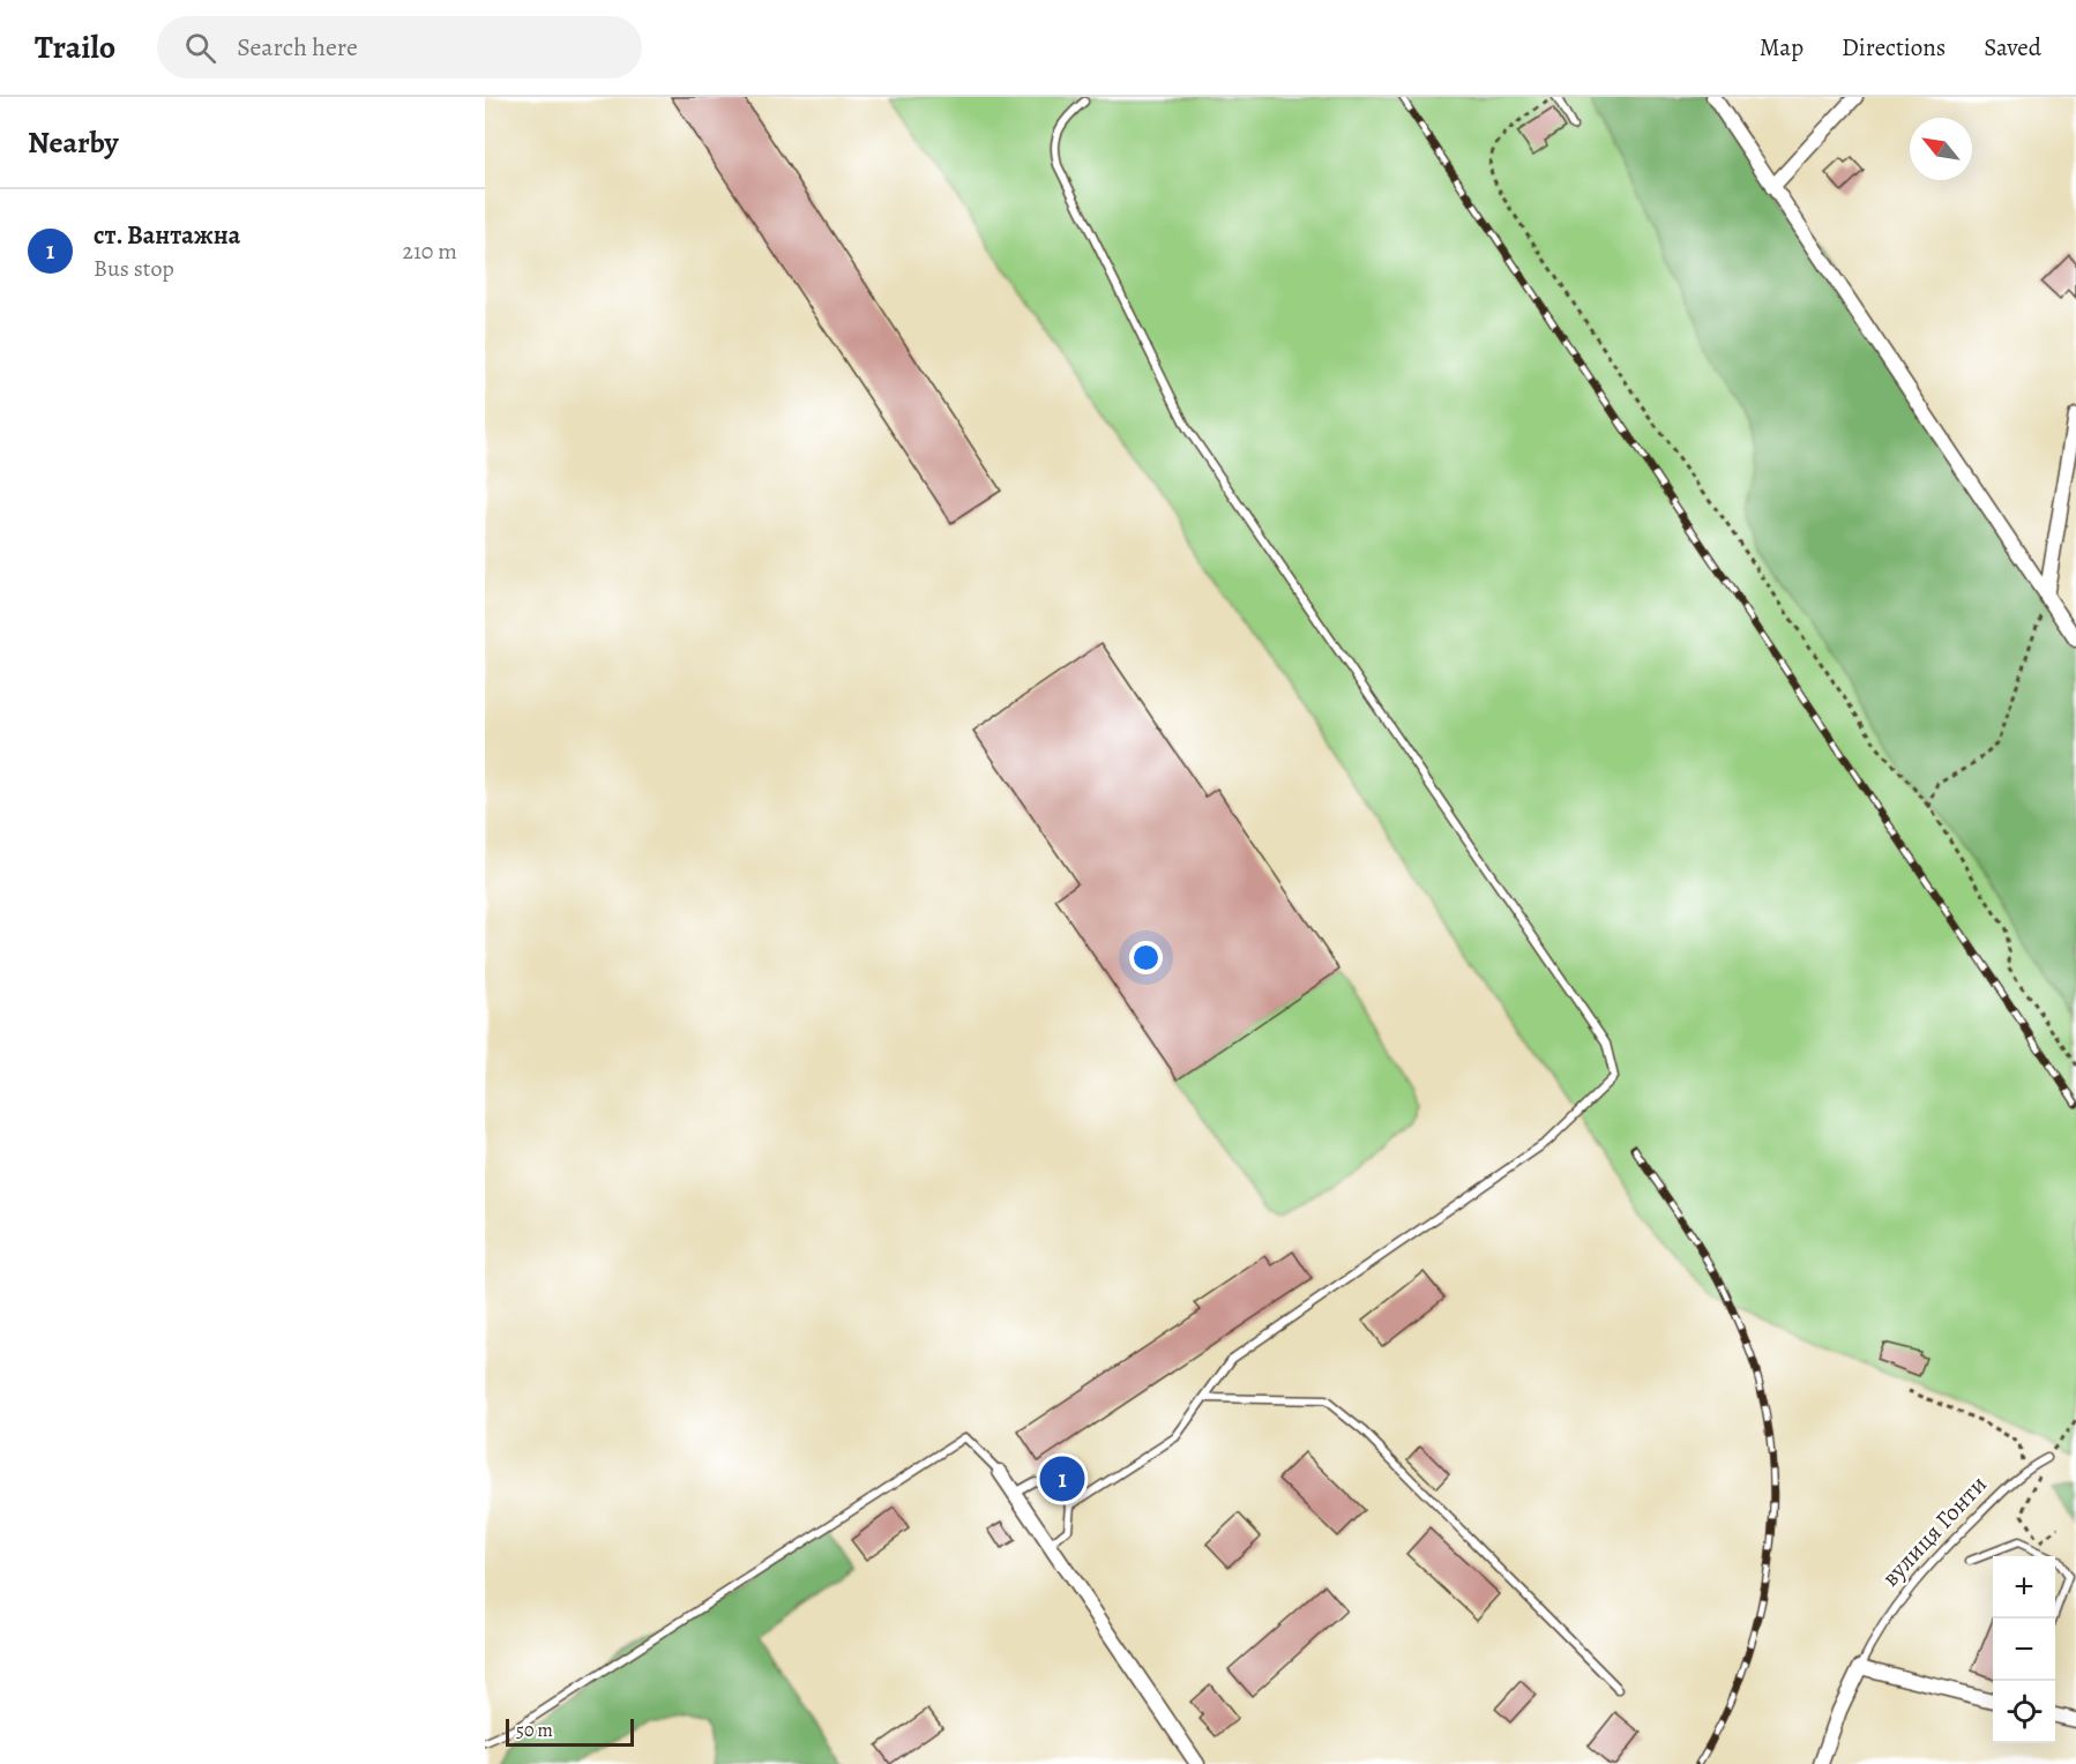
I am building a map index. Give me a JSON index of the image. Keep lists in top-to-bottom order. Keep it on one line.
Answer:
{"streets":{"street":["вулиця Гонти"]},"scale_bar":"50 m","north":"top left","page":{"header":"Trailo","search":"Search here","nav":["Map","Directions","Saved"],"heading":"Nearby","list":[{"mark":"1","name":"ст. Вантажна","note":"Bus stop","value":"210 m"}],"pins":"1","map_buttons":["+","−"],"scale":"50 m"}}
